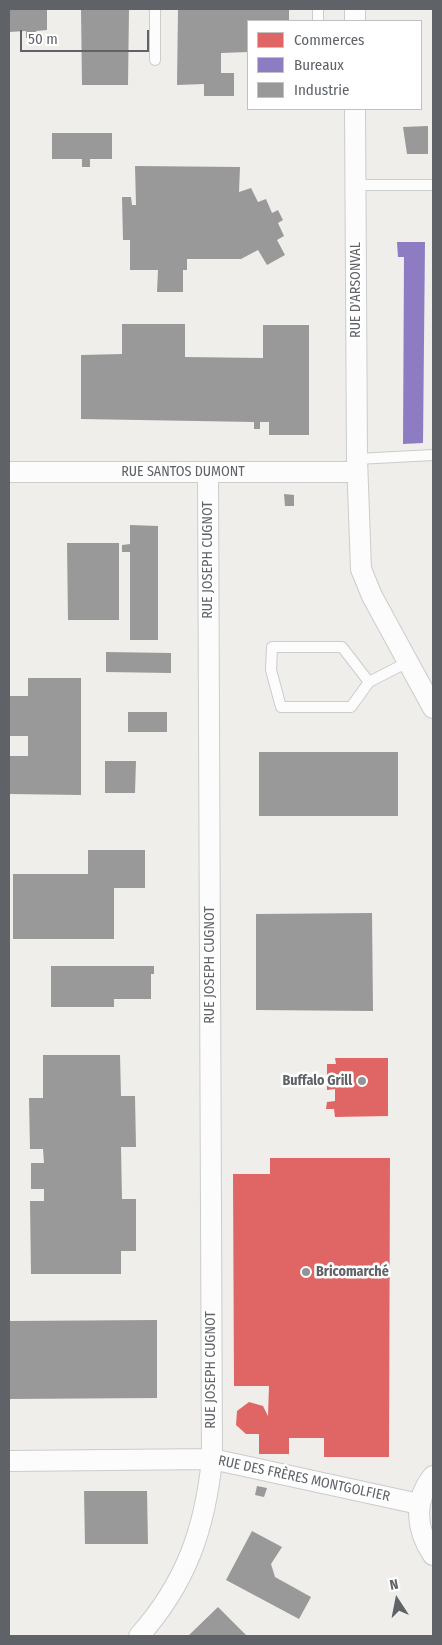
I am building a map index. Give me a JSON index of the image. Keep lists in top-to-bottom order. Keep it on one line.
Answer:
{"streets":{"street":["RUE D'ARSONVAL","RUE SANTOS DUMONT","RUE JOSEPH CUGNOT","RUE DES FRÈRES MONTGOLFIER"]},"crossings":[["RUE D'ARSONVAL","RUE SANTOS DUMONT"],["RUE SANTOS DUMONT","RUE JOSEPH CUGNOT"],["RUE JOSEPH CUGNOT","RUE DES FRÈRES MONTGOLFIER"]],"places":["Buffalo Grill","Bricomarché"],"legend":["Commerces","Bureaux","Industrie"],"scale_bar":"50 m","north":"top"}
